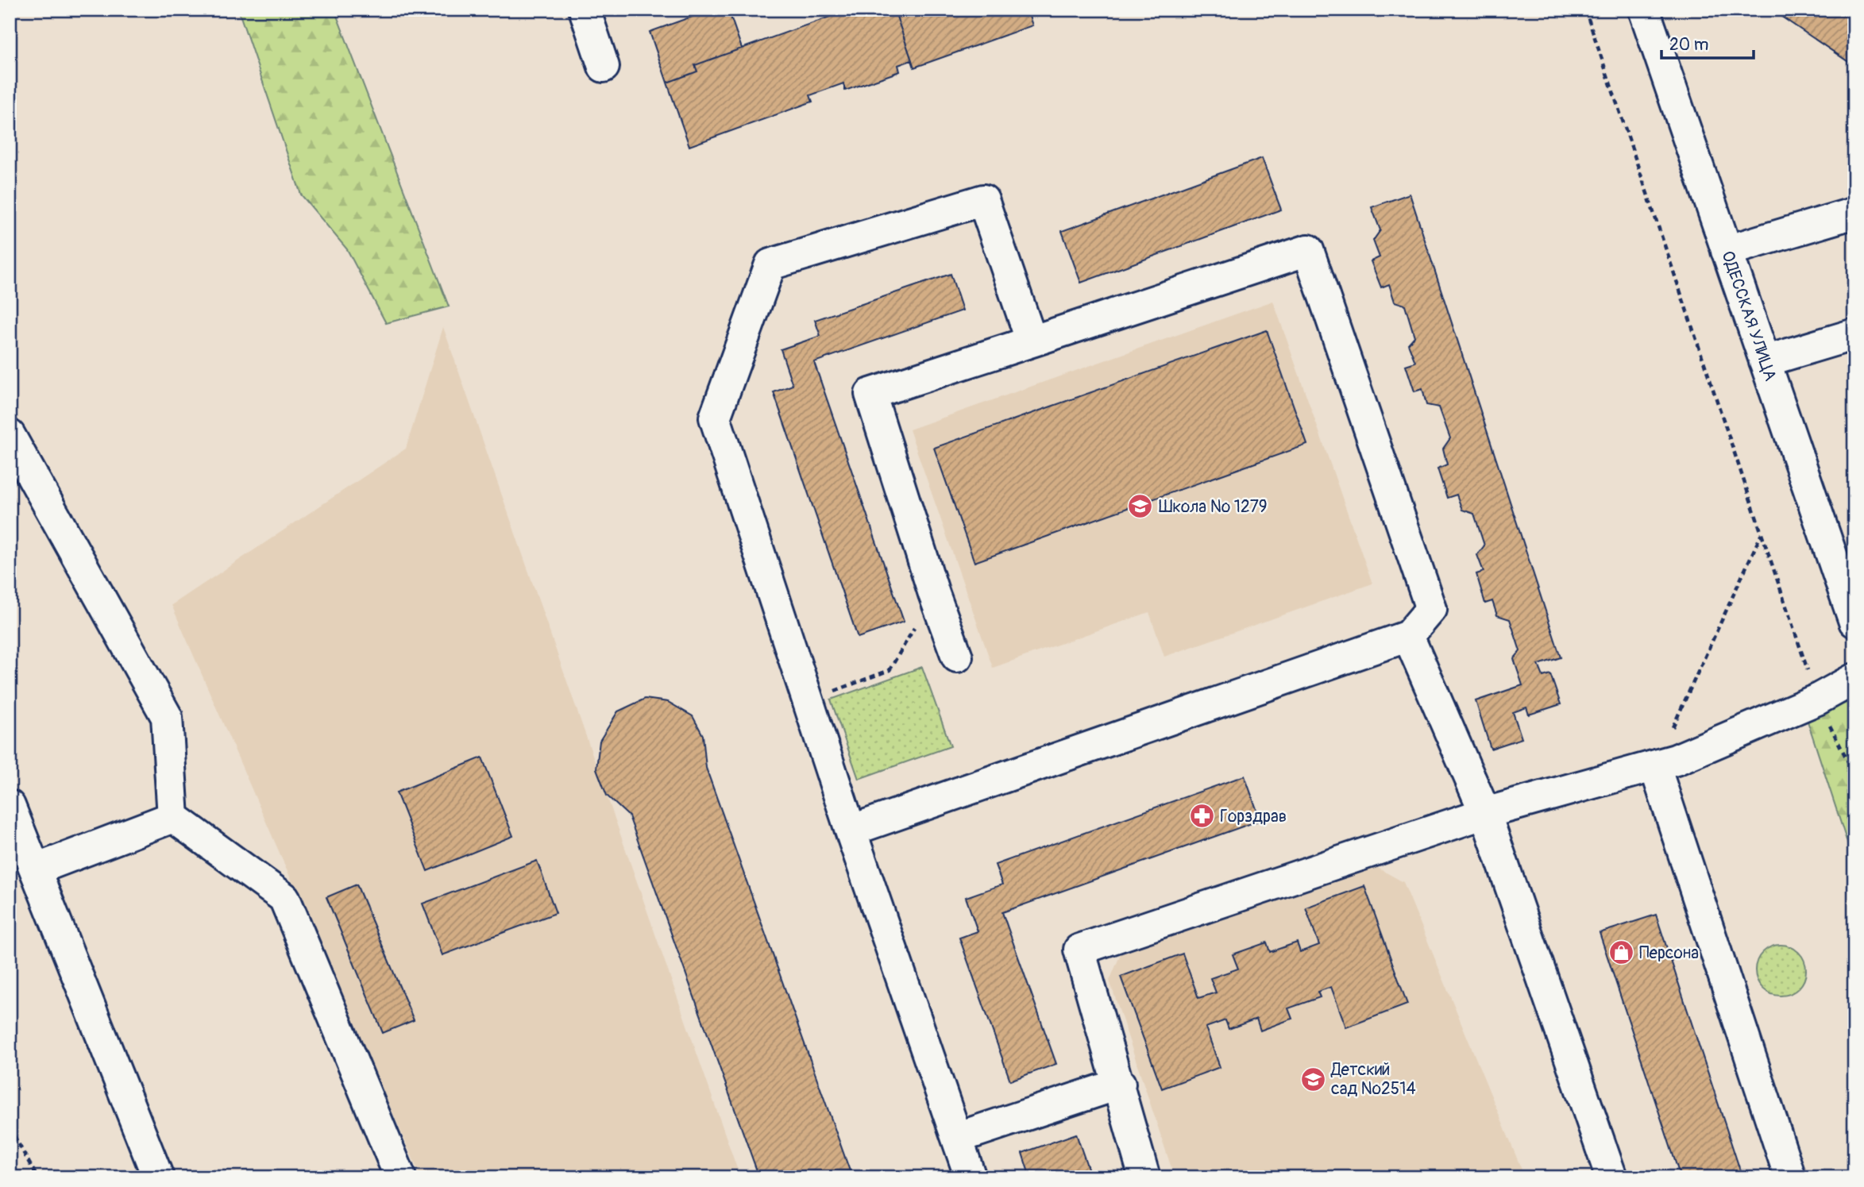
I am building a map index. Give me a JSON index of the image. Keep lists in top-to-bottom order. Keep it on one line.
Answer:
{"streets":{"street":["ОДЕССКАЯ УЛИЦА"]},"places":{"school or university":["Школа № 1279","Детский сад №2514"],"pharmacy":["Горздрав"],"shop":["Персона"]},"scale_bar":"20 m"}
